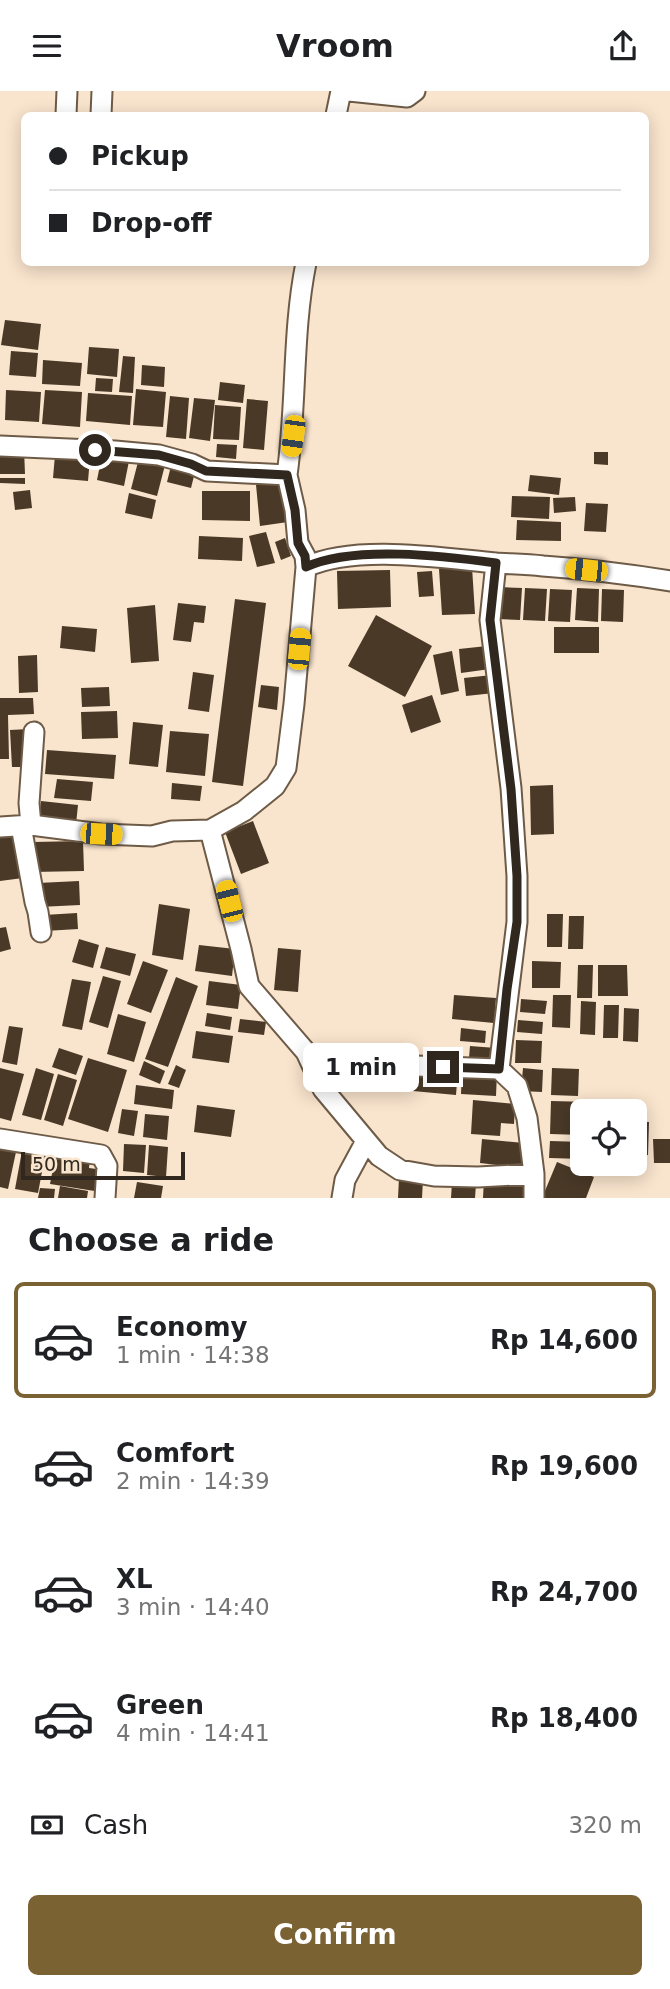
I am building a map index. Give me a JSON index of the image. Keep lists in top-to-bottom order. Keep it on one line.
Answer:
{"scale_bar":"50 m","page":{"header":"Vroom","banner":["Pickup","Drop-off"],"bubble":"1 min","scale":"50 m","heading":"Choose a ride","list":[{"name":"Economy","note":"1 min · 14:38","value":"Rp 14,600"},{"name":"Comfort","note":"2 min · 14:39","value":"Rp 19,600"},{"name":"XL","note":"3 min · 14:40","value":"Rp 24,700"},{"name":"Green","note":"4 min · 14:41","value":"Rp 18,400"}],"pay":["Cash","320 m"],"buttons":"Confirm"}}
